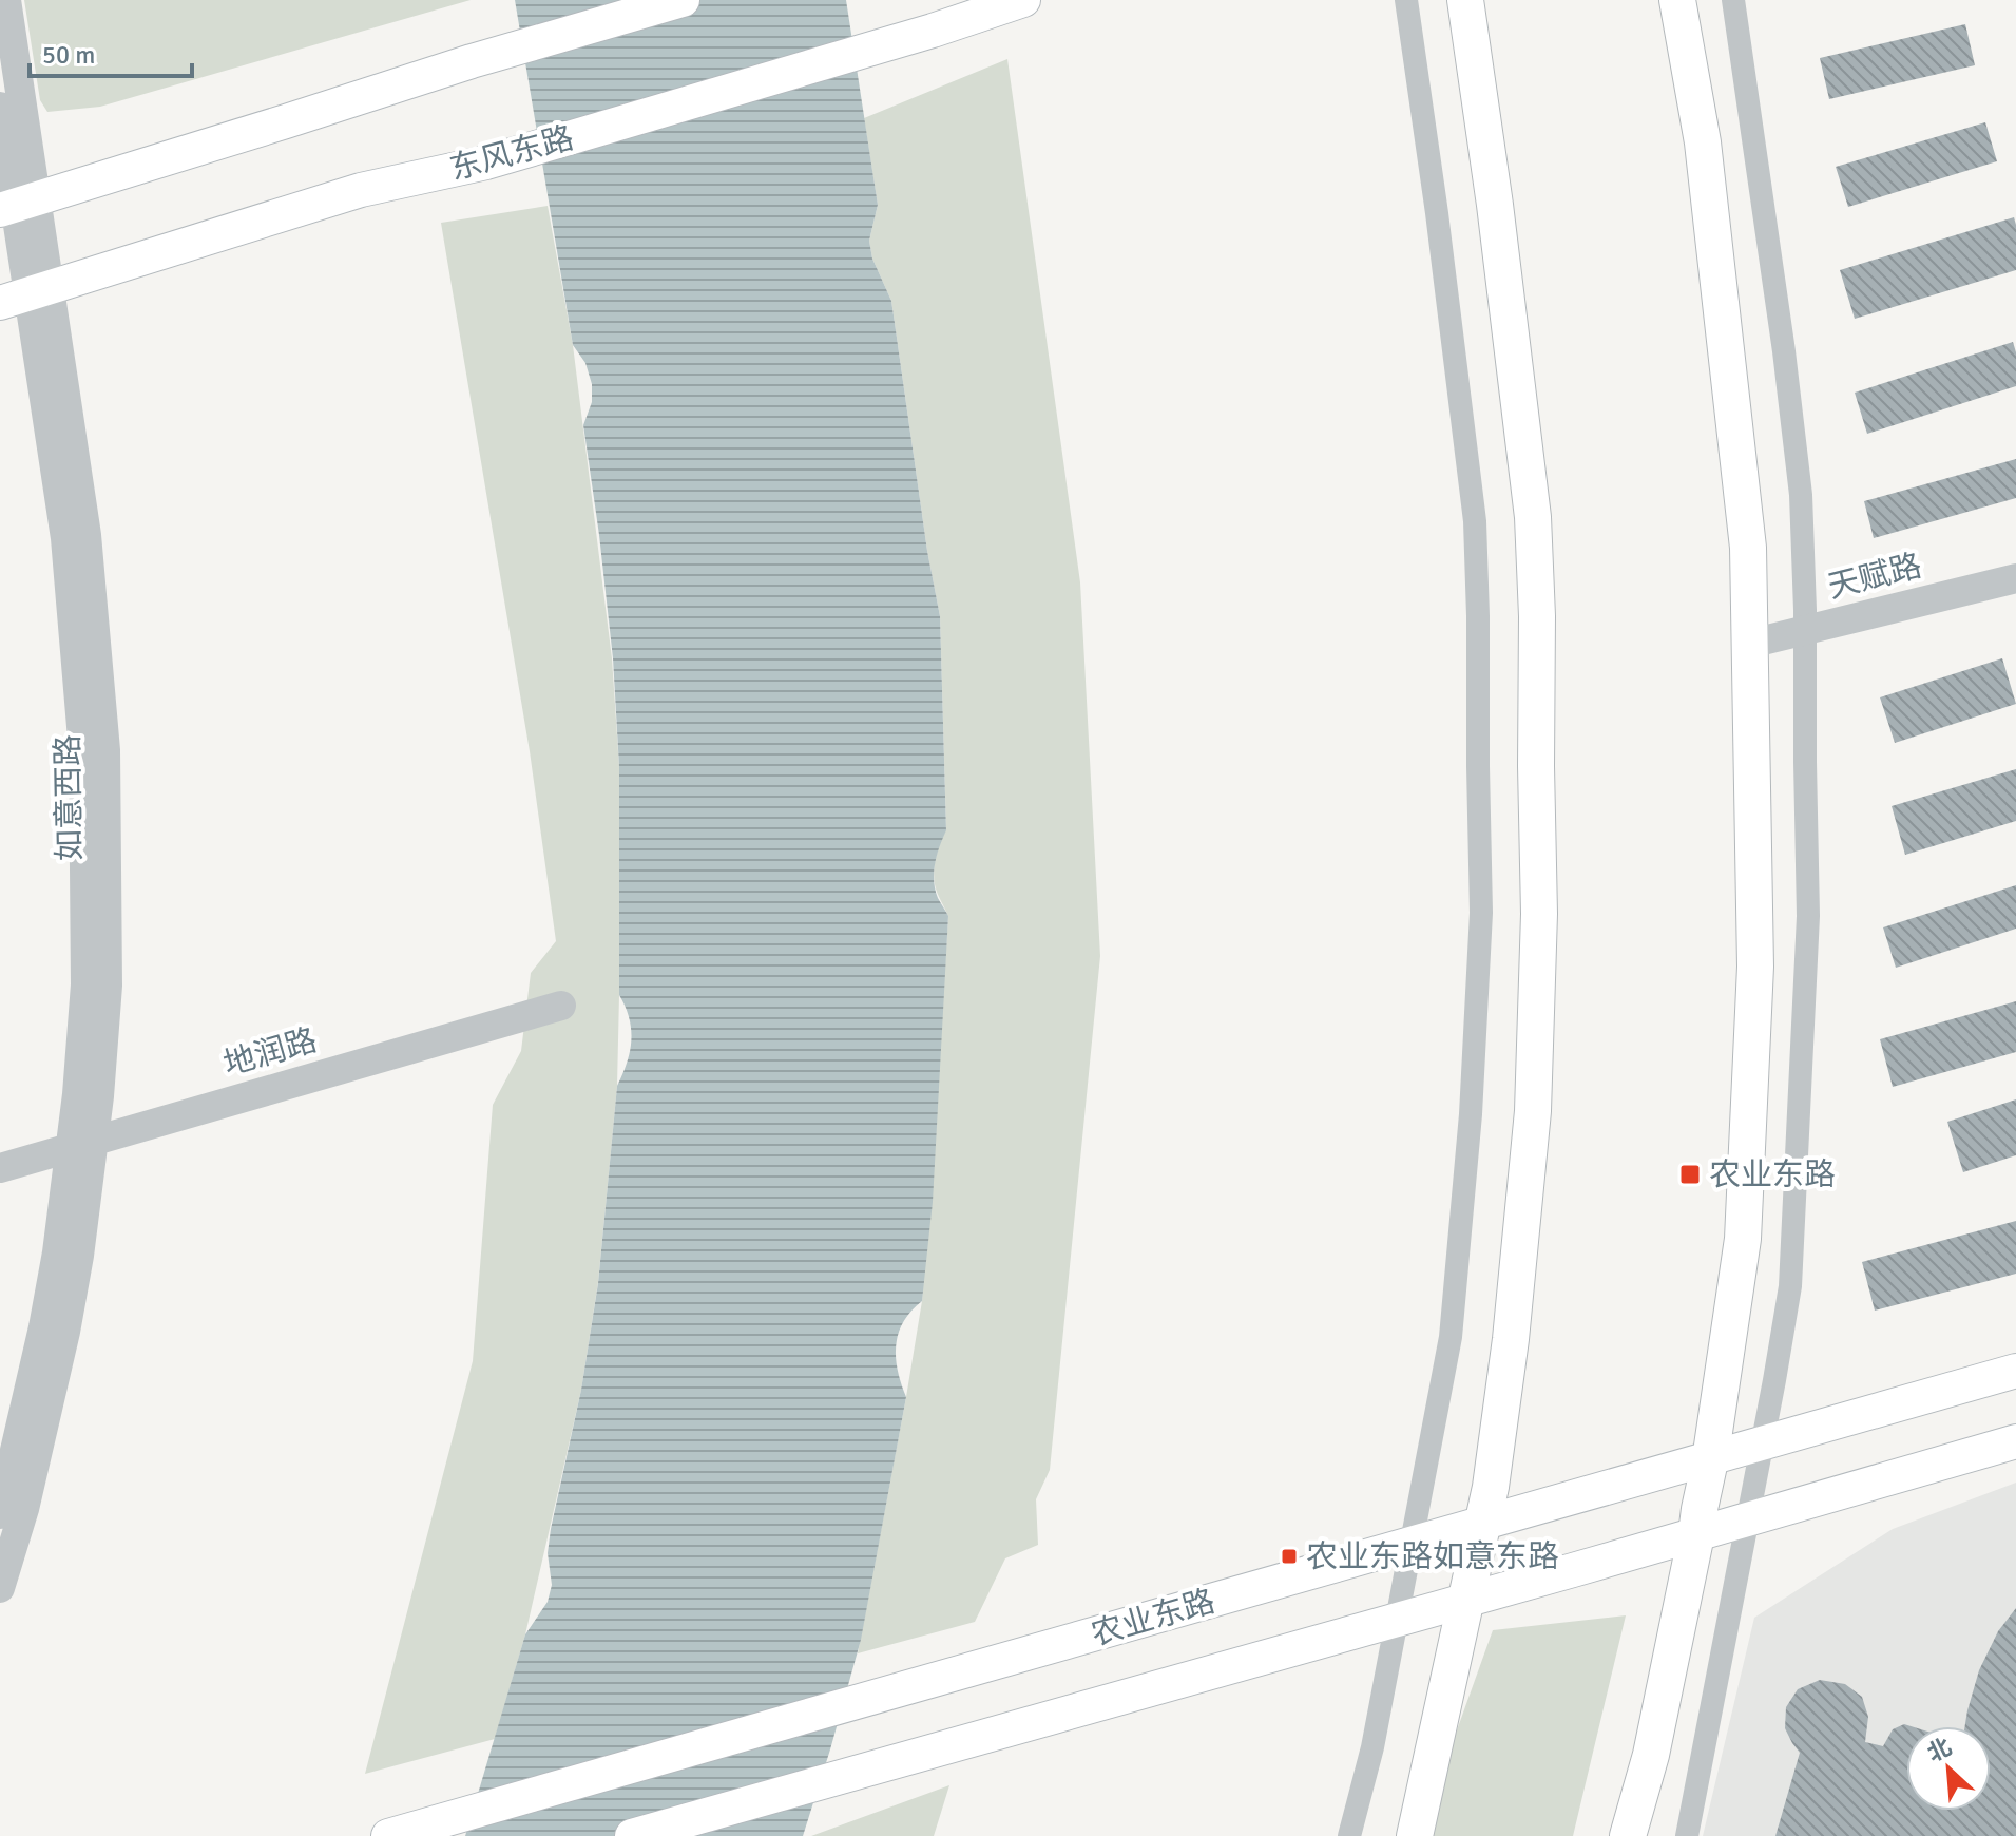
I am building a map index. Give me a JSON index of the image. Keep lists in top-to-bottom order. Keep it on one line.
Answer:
{"streets":{"main road":["东风东路","农业东路"],"street":["天赋路","如意西路","地润路"]},"crossings":[["东风东路","如意西路"],["如意西路","地润路"]],"places":{"transit":["农业东路","农业东路如意东路"]},"scale_bar":"50 m","north":"top left"}
